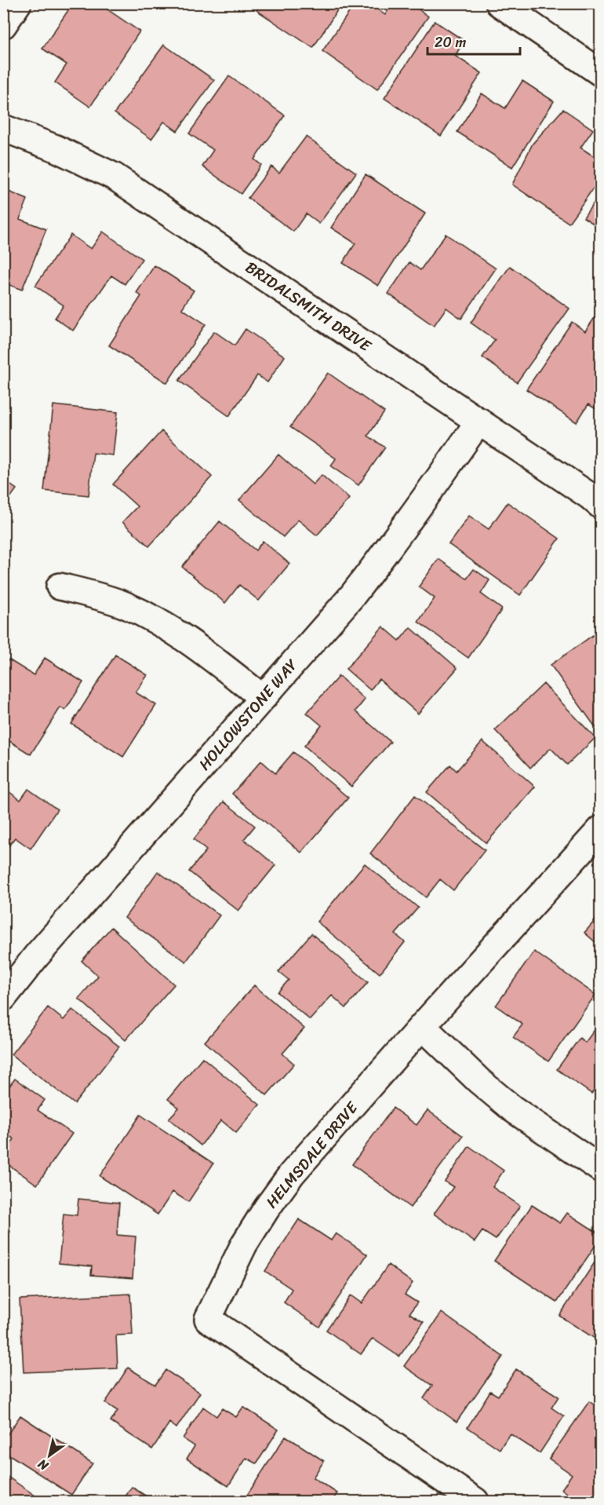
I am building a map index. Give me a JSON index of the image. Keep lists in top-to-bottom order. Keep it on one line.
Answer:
{"streets":{"street":["BRIDALSMITH DRIVE","HOLLOWSTONE WAY","HELMSDALE DRIVE"]},"crossings":[["BRIDALSMITH DRIVE","HOLLOWSTONE WAY"]],"scale_bar":"20 m","north":"bottom left"}
